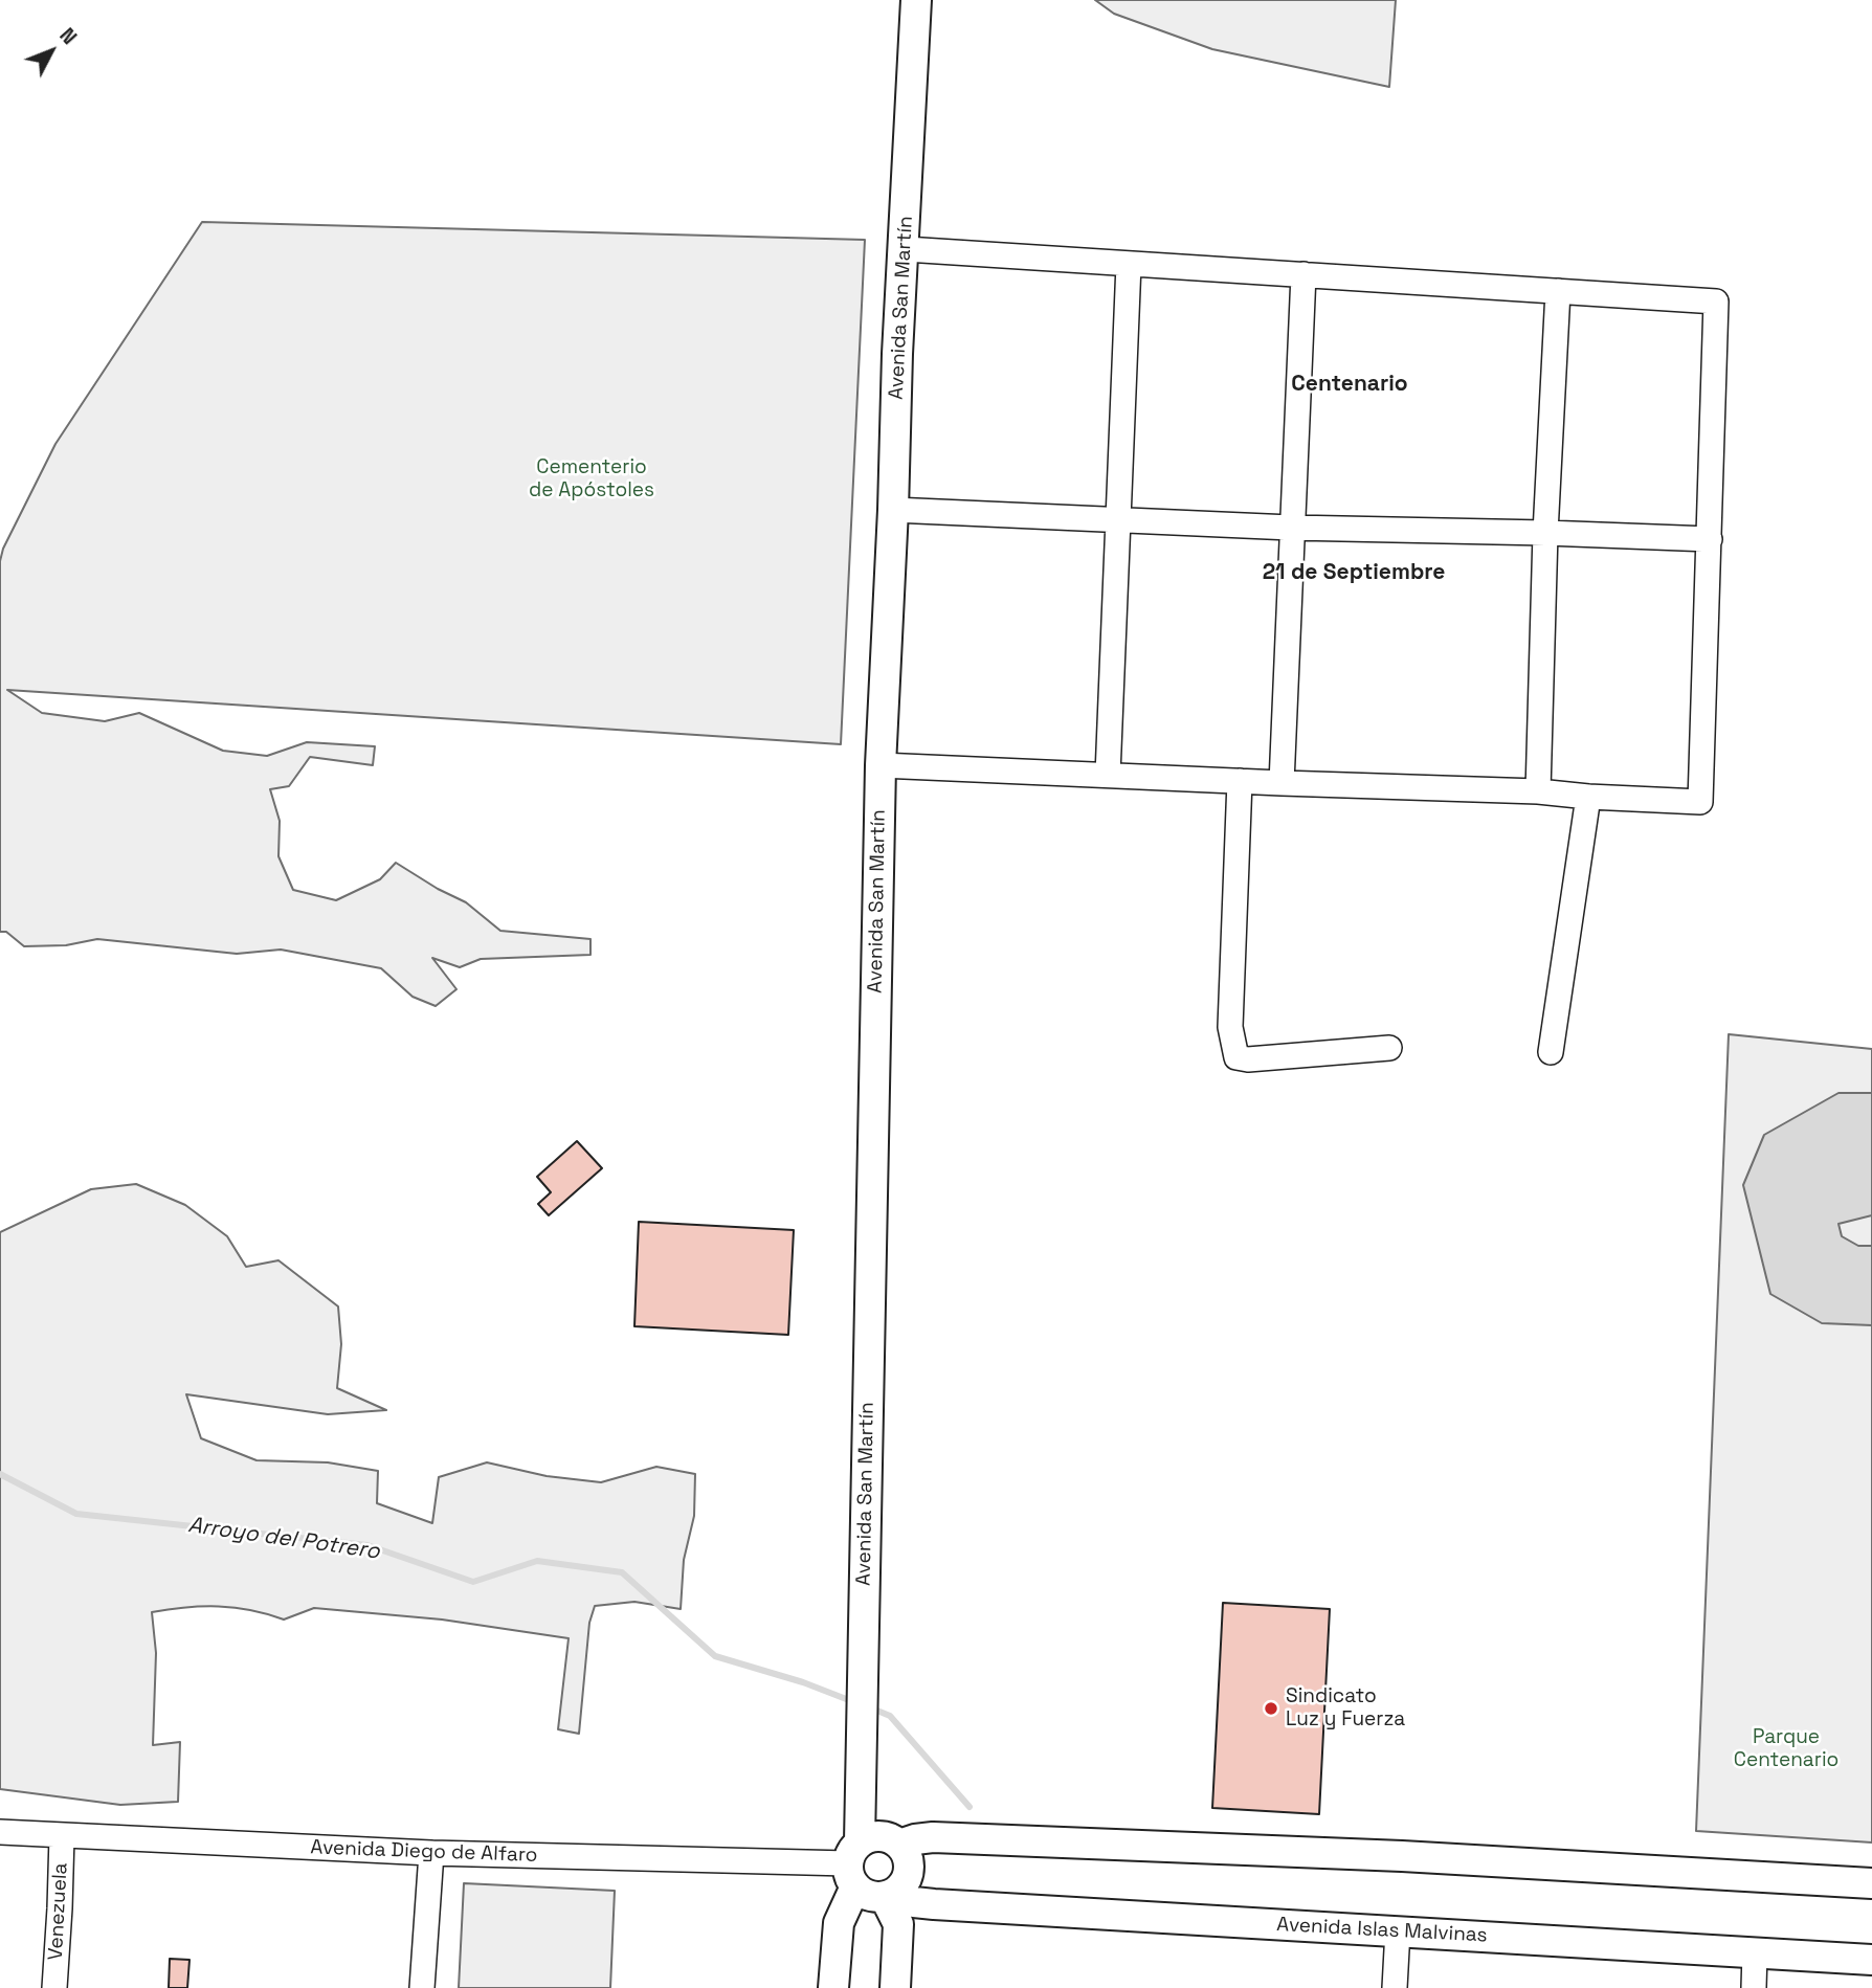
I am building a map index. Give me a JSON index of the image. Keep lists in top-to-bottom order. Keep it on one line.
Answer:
{"streets":{"main road":["Avenida San Martín","Avenida Islas Malvinas"],"street":["Avenida Diego de Alfaro","Venezuela"]},"crossings":[["Avenida San Martín","Avenida Diego de Alfaro"],["Avenida San Martín","Avenida Islas Malvinas"],["Avenida Diego de Alfaro","Venezuela"],["Avenida Diego de Alfaro","Avenida Islas Malvinas"]],"districts":["Centenario","21 de Septiembre"],"water":["Arroyo del Potrero"],"parks":["Cementerio de Apóstoles","Parque Centenario"],"places":["Sindicato Luz y Fuerza"],"north":"top right"}
